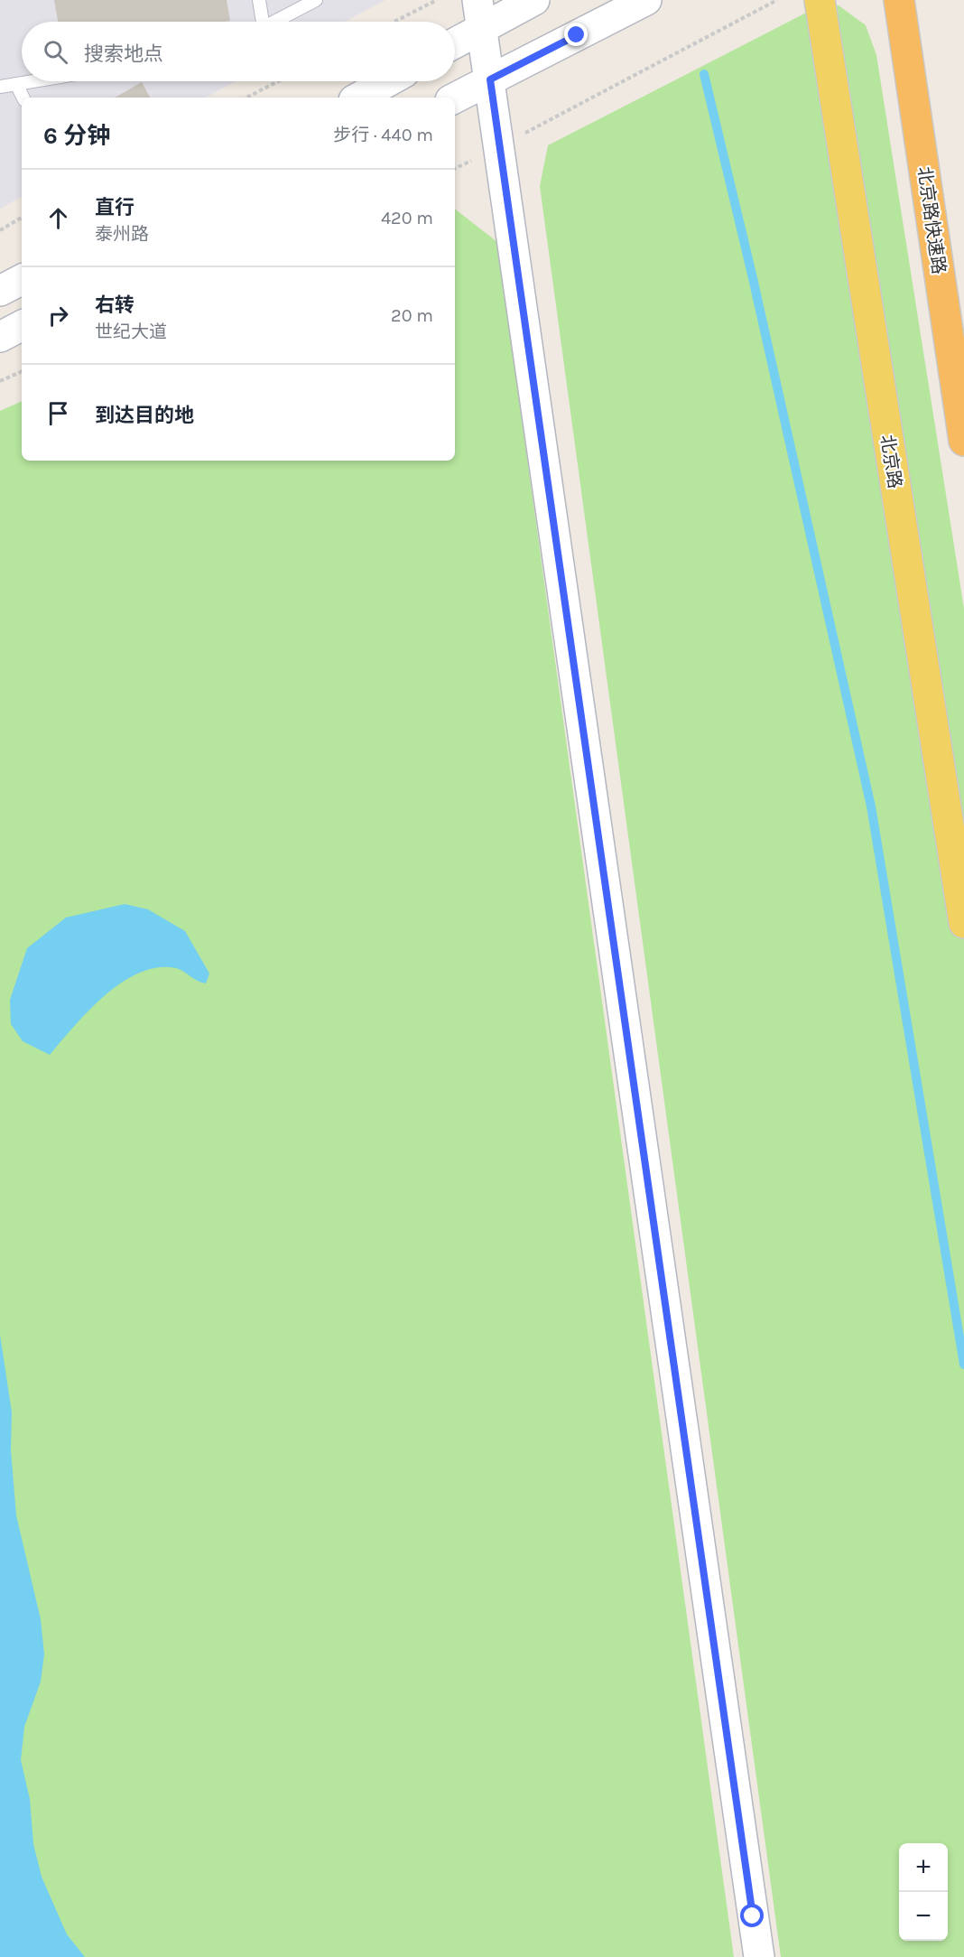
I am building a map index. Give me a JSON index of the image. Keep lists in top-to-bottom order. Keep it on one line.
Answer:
{"streets":{"highway":["北京路快速路"],"main road":["北京路"]},"page":{"search":"搜索地点","heading":["6 分钟","步行 · 440 m"],"list":[["直行","泰州路","420 m"],["右转","世纪大道","20 m"],"到达目的地"],"map_buttons":["+","−"]}}
